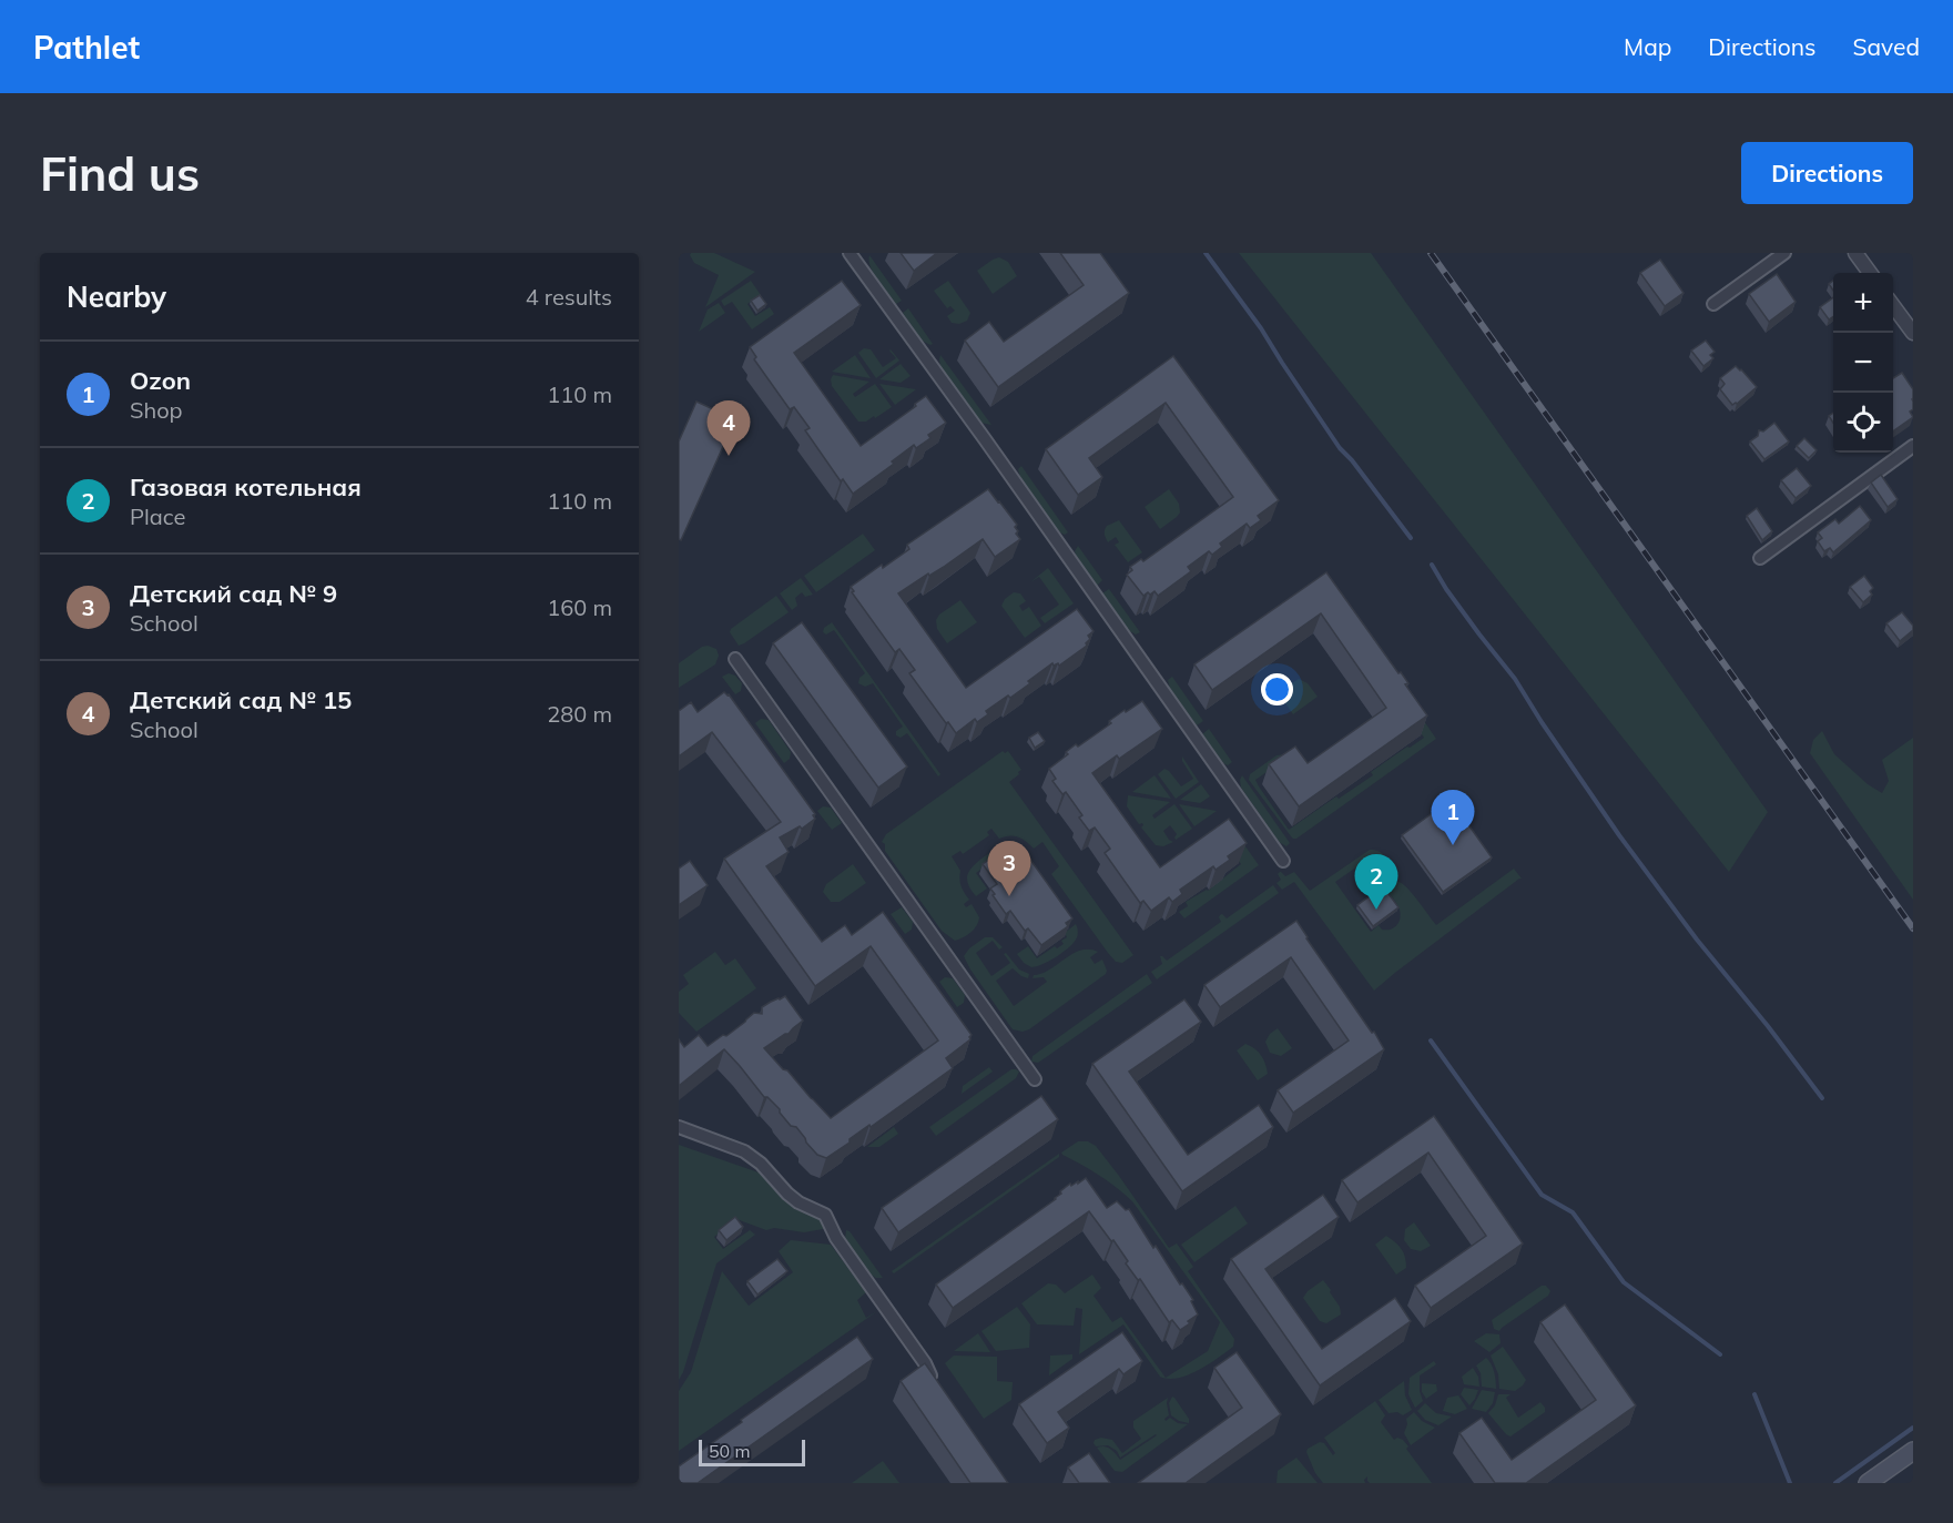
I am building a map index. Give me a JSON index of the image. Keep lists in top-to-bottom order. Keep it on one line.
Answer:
{"scale_bar":"50 m","page":{"header":"Pathlet","nav":["Map","Directions","Saved"],"buttons":"Directions","title":"Find us","heading":["Nearby","4 results"],"map_buttons":["+","−"],"list":[{"mark":"1","name":"Ozon","note":"Shop","value":"110 m"},{"mark":"2","name":"Газовая котельная","note":"Place","value":"110 m"},{"mark":"3","name":"Детский сад № 9","note":"School","value":"160 m"},{"mark":"4","name":"Детский сад № 15","note":"School","value":"280 m"}],"pins":["4","1","3","2"],"scale":"50 m"}}
